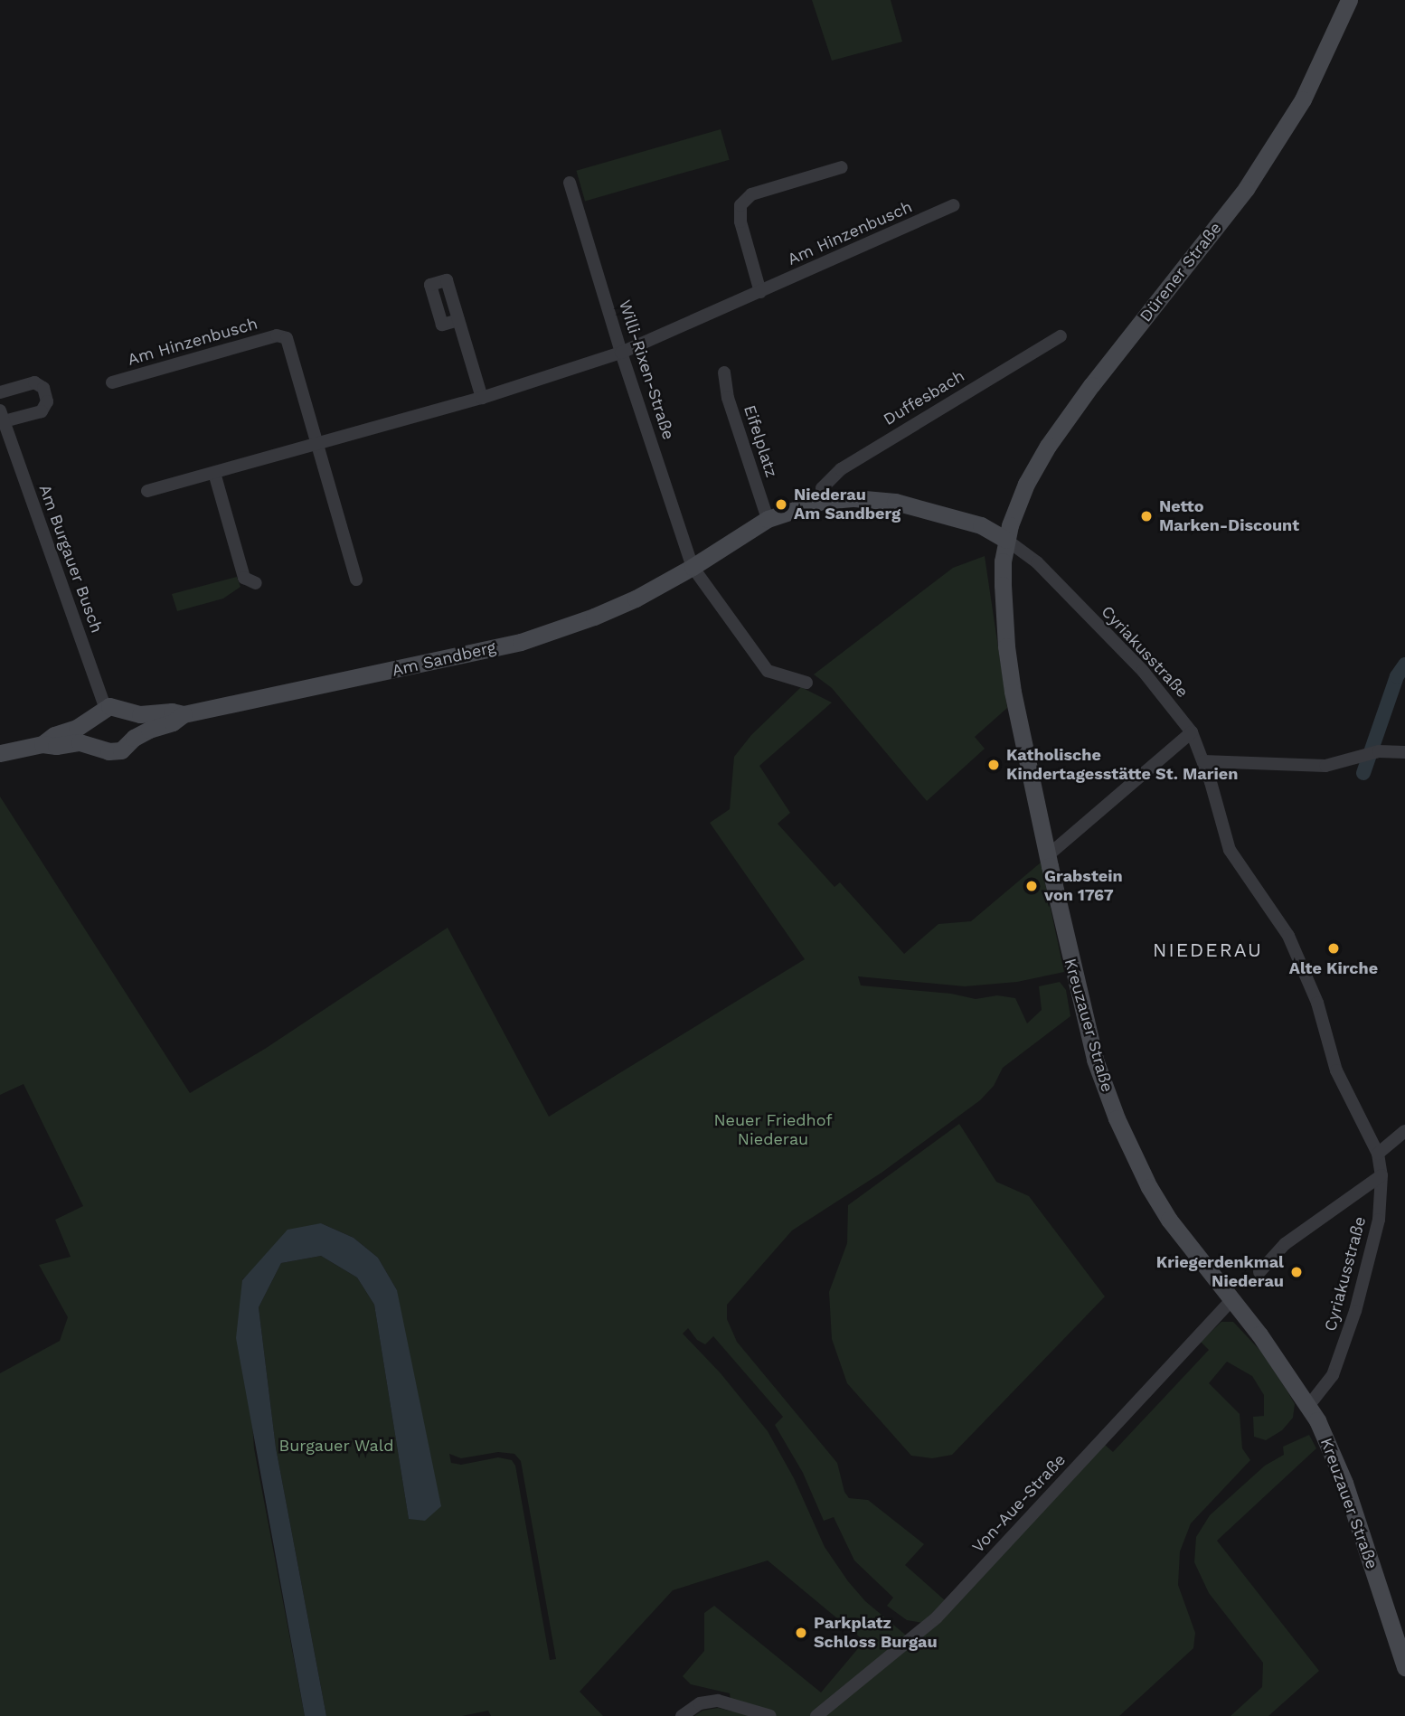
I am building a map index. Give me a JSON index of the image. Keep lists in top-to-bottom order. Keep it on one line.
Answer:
{"streets":{"main road":["Dürener Straße","Am Sandberg","Kreuzauer Straße"],"street":["Am Hinzenbusch","Willi-Rixen-Straße","Duffesbach","Eifelplatz","Am Burgauer Busch","Cyriakusstraße","Von-Aue-Straße"]},"crossings":[["Am Hinzenbusch","Willi-Rixen-Straße"],["Dürener Straße","Cyriakusstraße"],["Dürener Straße","Am Sandberg"],["Dürener Straße","Kreuzauer Straße"],["Willi-Rixen-Straße","Am Sandberg"],["Duffesbach","Am Sandberg"],["Eifelplatz","Am Sandberg"],["Cyriakusstraße","Am Sandberg"],["Cyriakusstraße","Kreuzauer Straße"],["Am Sandberg","Kreuzauer Straße"],["Kreuzauer Straße","Von-Aue-Straße"]],"districts":["NIEDERAU"],"parks":["Neuer Friedhof Niederau","Burgauer Wald"],"places":["Niederau Am Sandberg","Netto Marken-Discount","Katholische Kindertagesstätte St. Marien","Grabstein von 1767","Alte Kirche","Kriegerdenkmal Niederau","Parkplatz Schloss Burgau"]}
